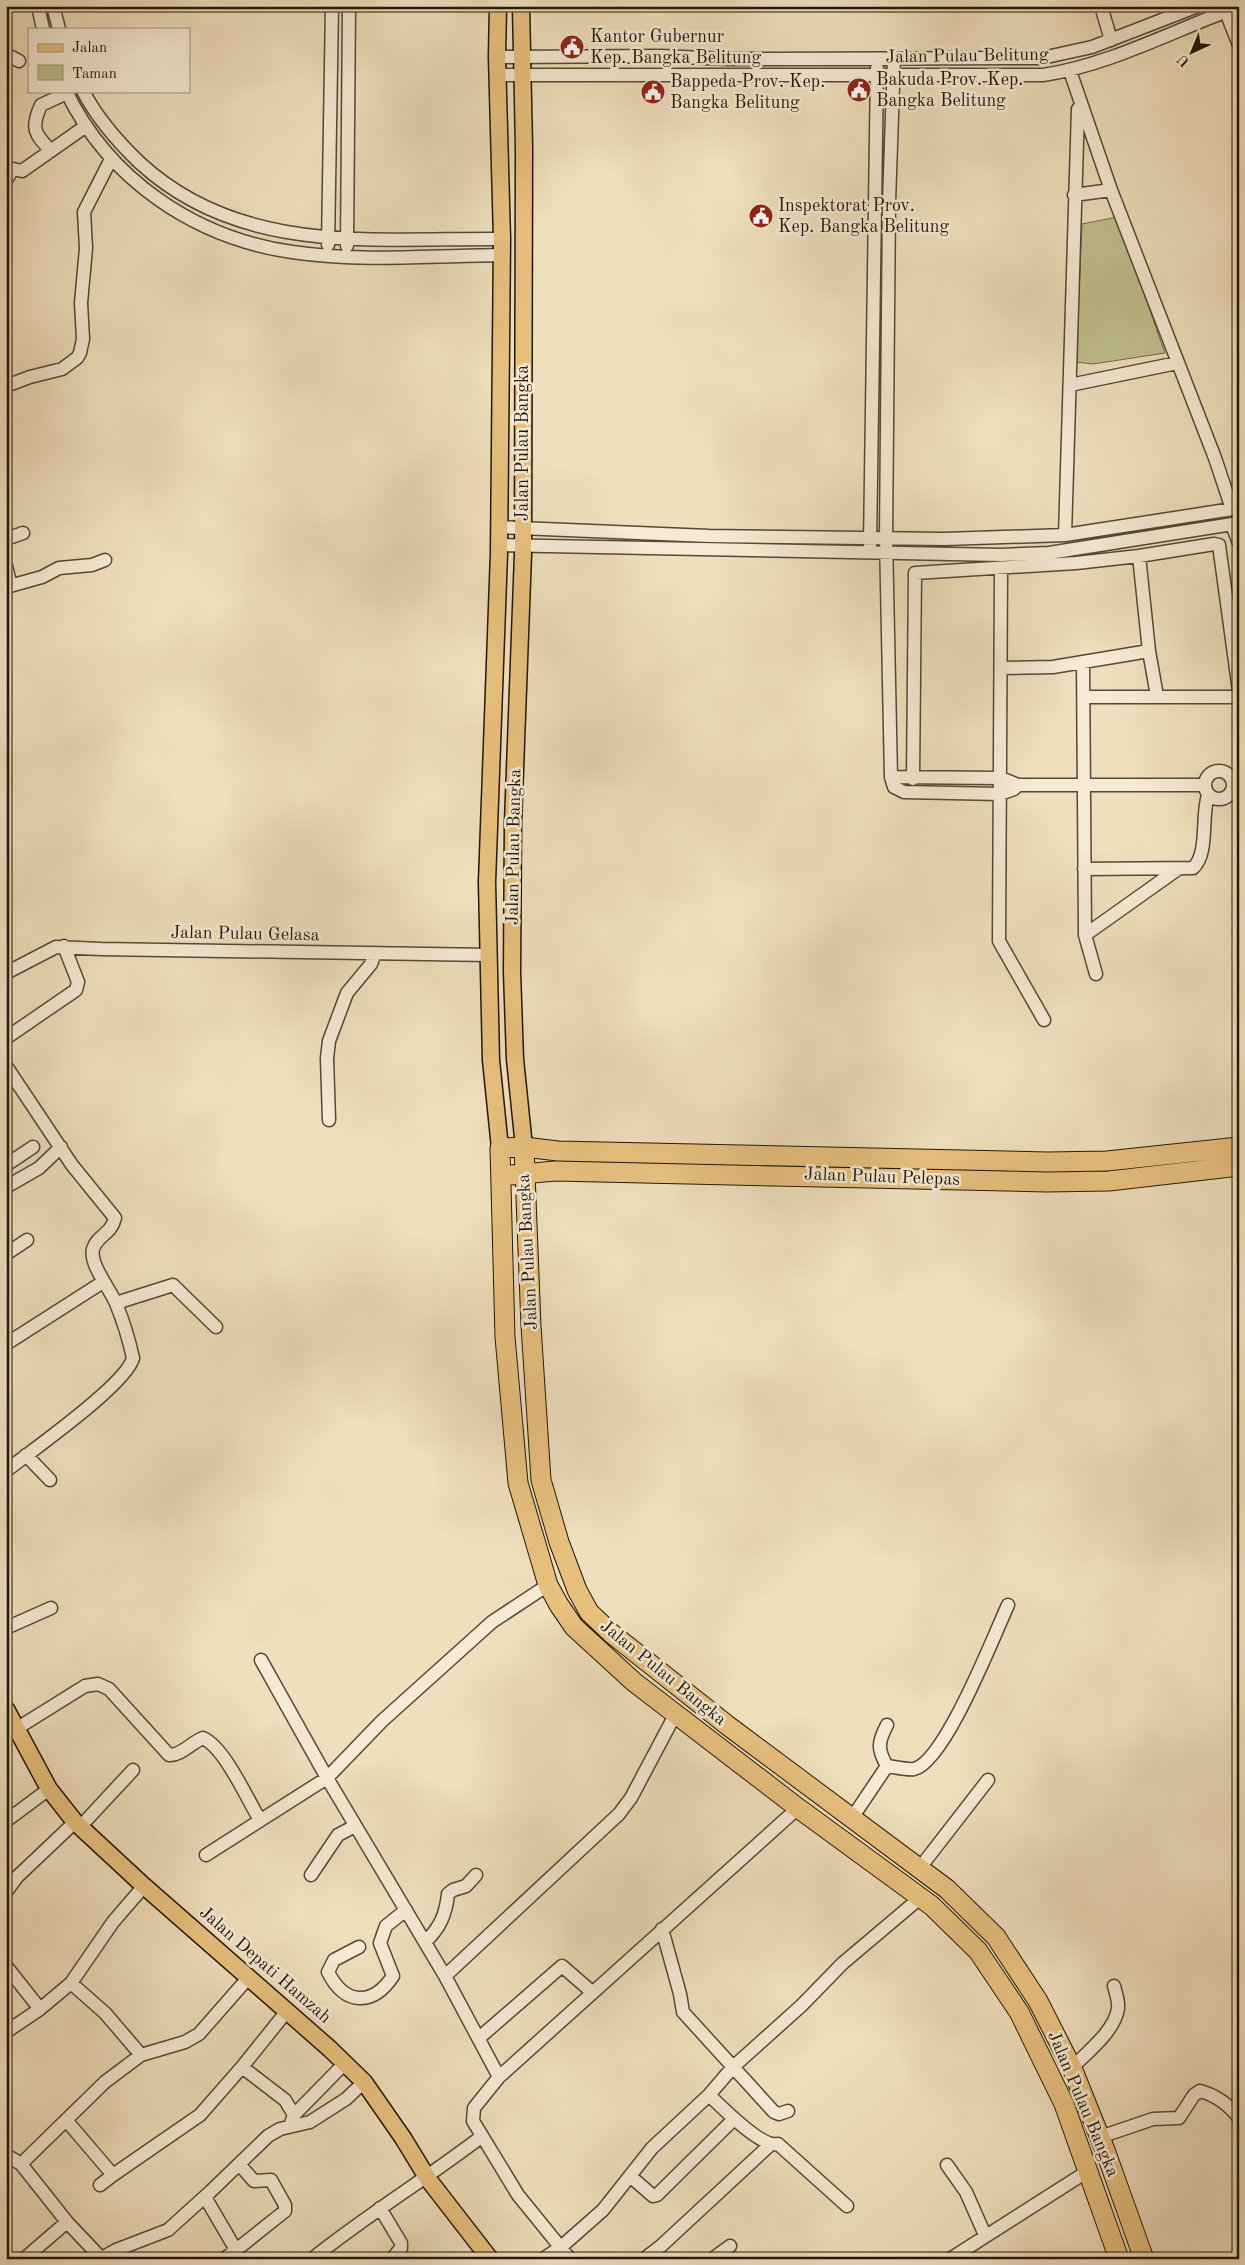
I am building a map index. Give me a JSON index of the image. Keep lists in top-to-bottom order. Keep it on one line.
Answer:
{"streets":{"highway":["Jalan Pulau Bangka","Jalan Pulau Pelepas"],"main road":["Jalan Depati Hamzah"],"street":["Jalan Pulau Belitung","Jalan Pulau Gelasa"]},"crossings":[["Jalan Pulau Belitung","Jalan Pulau Bangka"],["Jalan Pulau Bangka","Jalan Pulau Gelasa"],["Jalan Pulau Bangka","Jalan Pulau Pelepas"]],"places":{"public building":["Kantor Gubernur Kep. Bangka Belitung","Bakuda Prov. Kep. Bangka Belitung","Bappeda Prov. Kep. Bangka Belitung","Inspektorat Prov. Kep. Bangka Belitung"]},"legend":["Jalan","Taman"],"north":"bottom left"}
